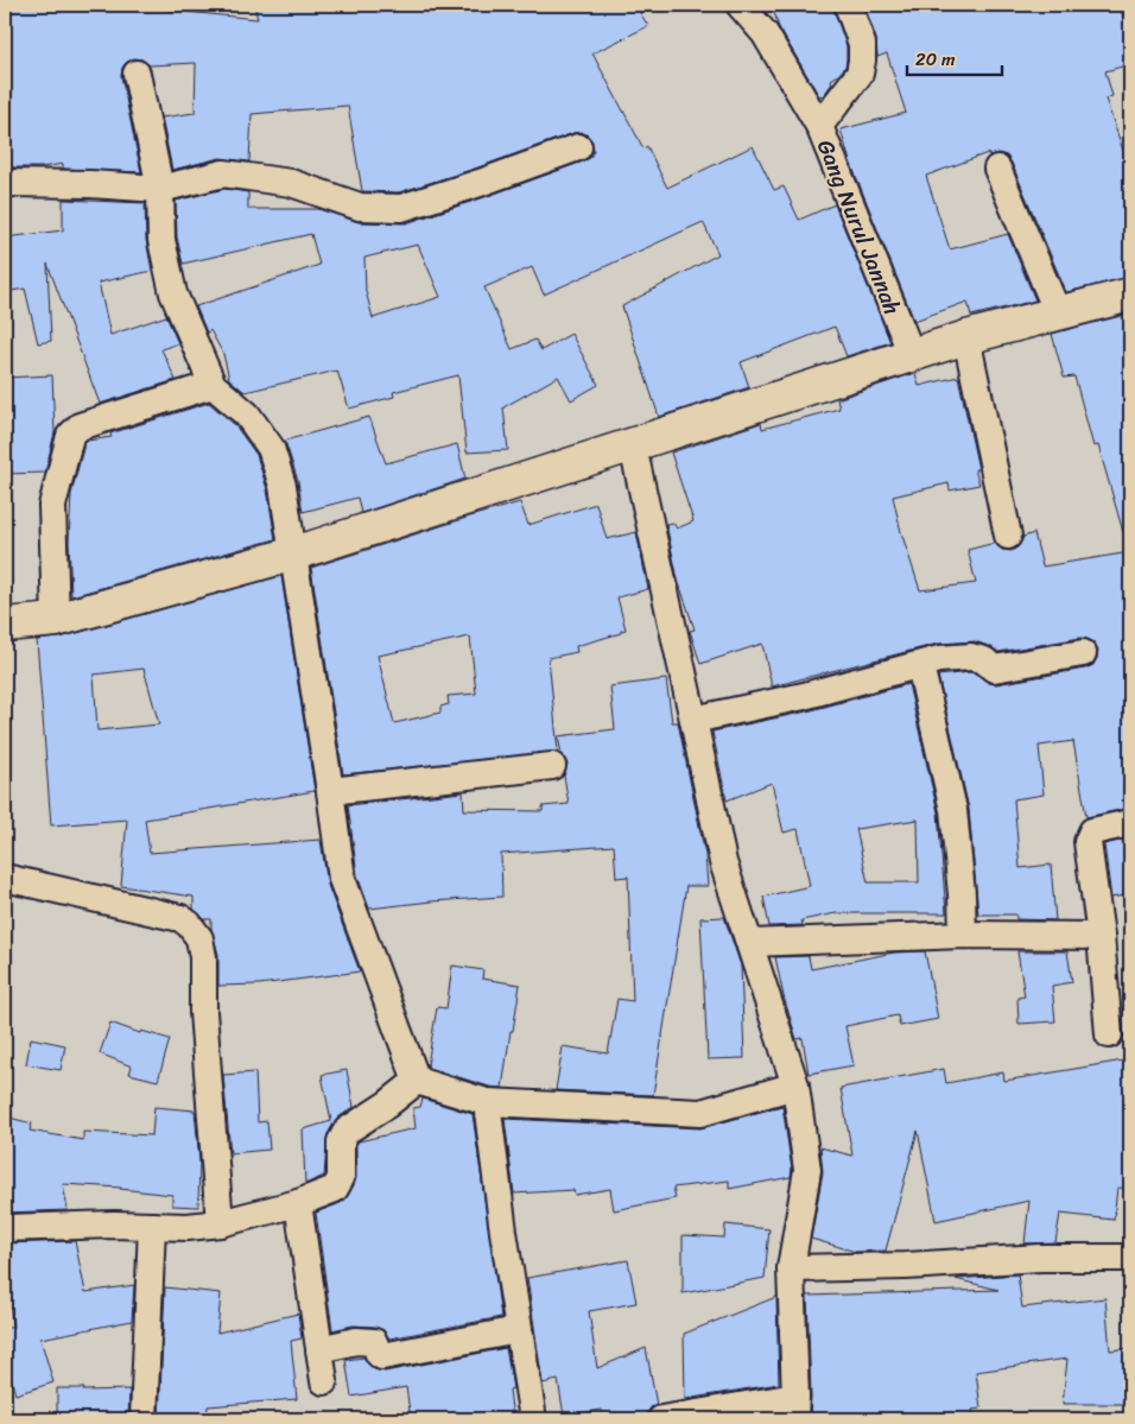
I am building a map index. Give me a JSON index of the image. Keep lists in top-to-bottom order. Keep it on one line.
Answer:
{"streets":{"street":["Gang Nurul Jannah"]},"scale_bar":"20 m"}
